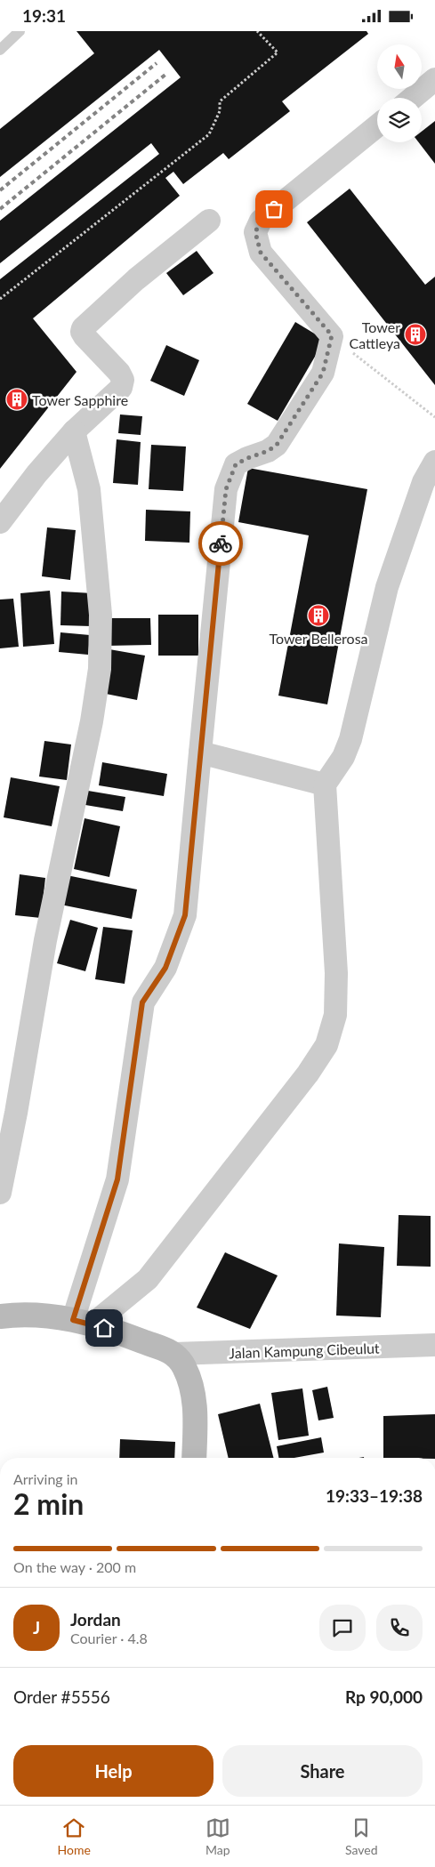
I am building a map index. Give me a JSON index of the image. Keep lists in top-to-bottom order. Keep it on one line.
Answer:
{"streets":{"street":["Jalan Kampung Cibeulut"]},"places":{"building":["Tower Cattleya","Tower Sapphire","Tower Bellerosa"]},"north":"top","page":{"status":"19:31","heading":["2 min","Arriving in","19:33–19:38"],"panel":["Jordan","Courier · 4.8","Order #5556","Rp 90,000"],"bar":"On the way · 200 m","round":"J","buttons":["Help","Share"],"tabs":["Home","Map","Saved"]}}
